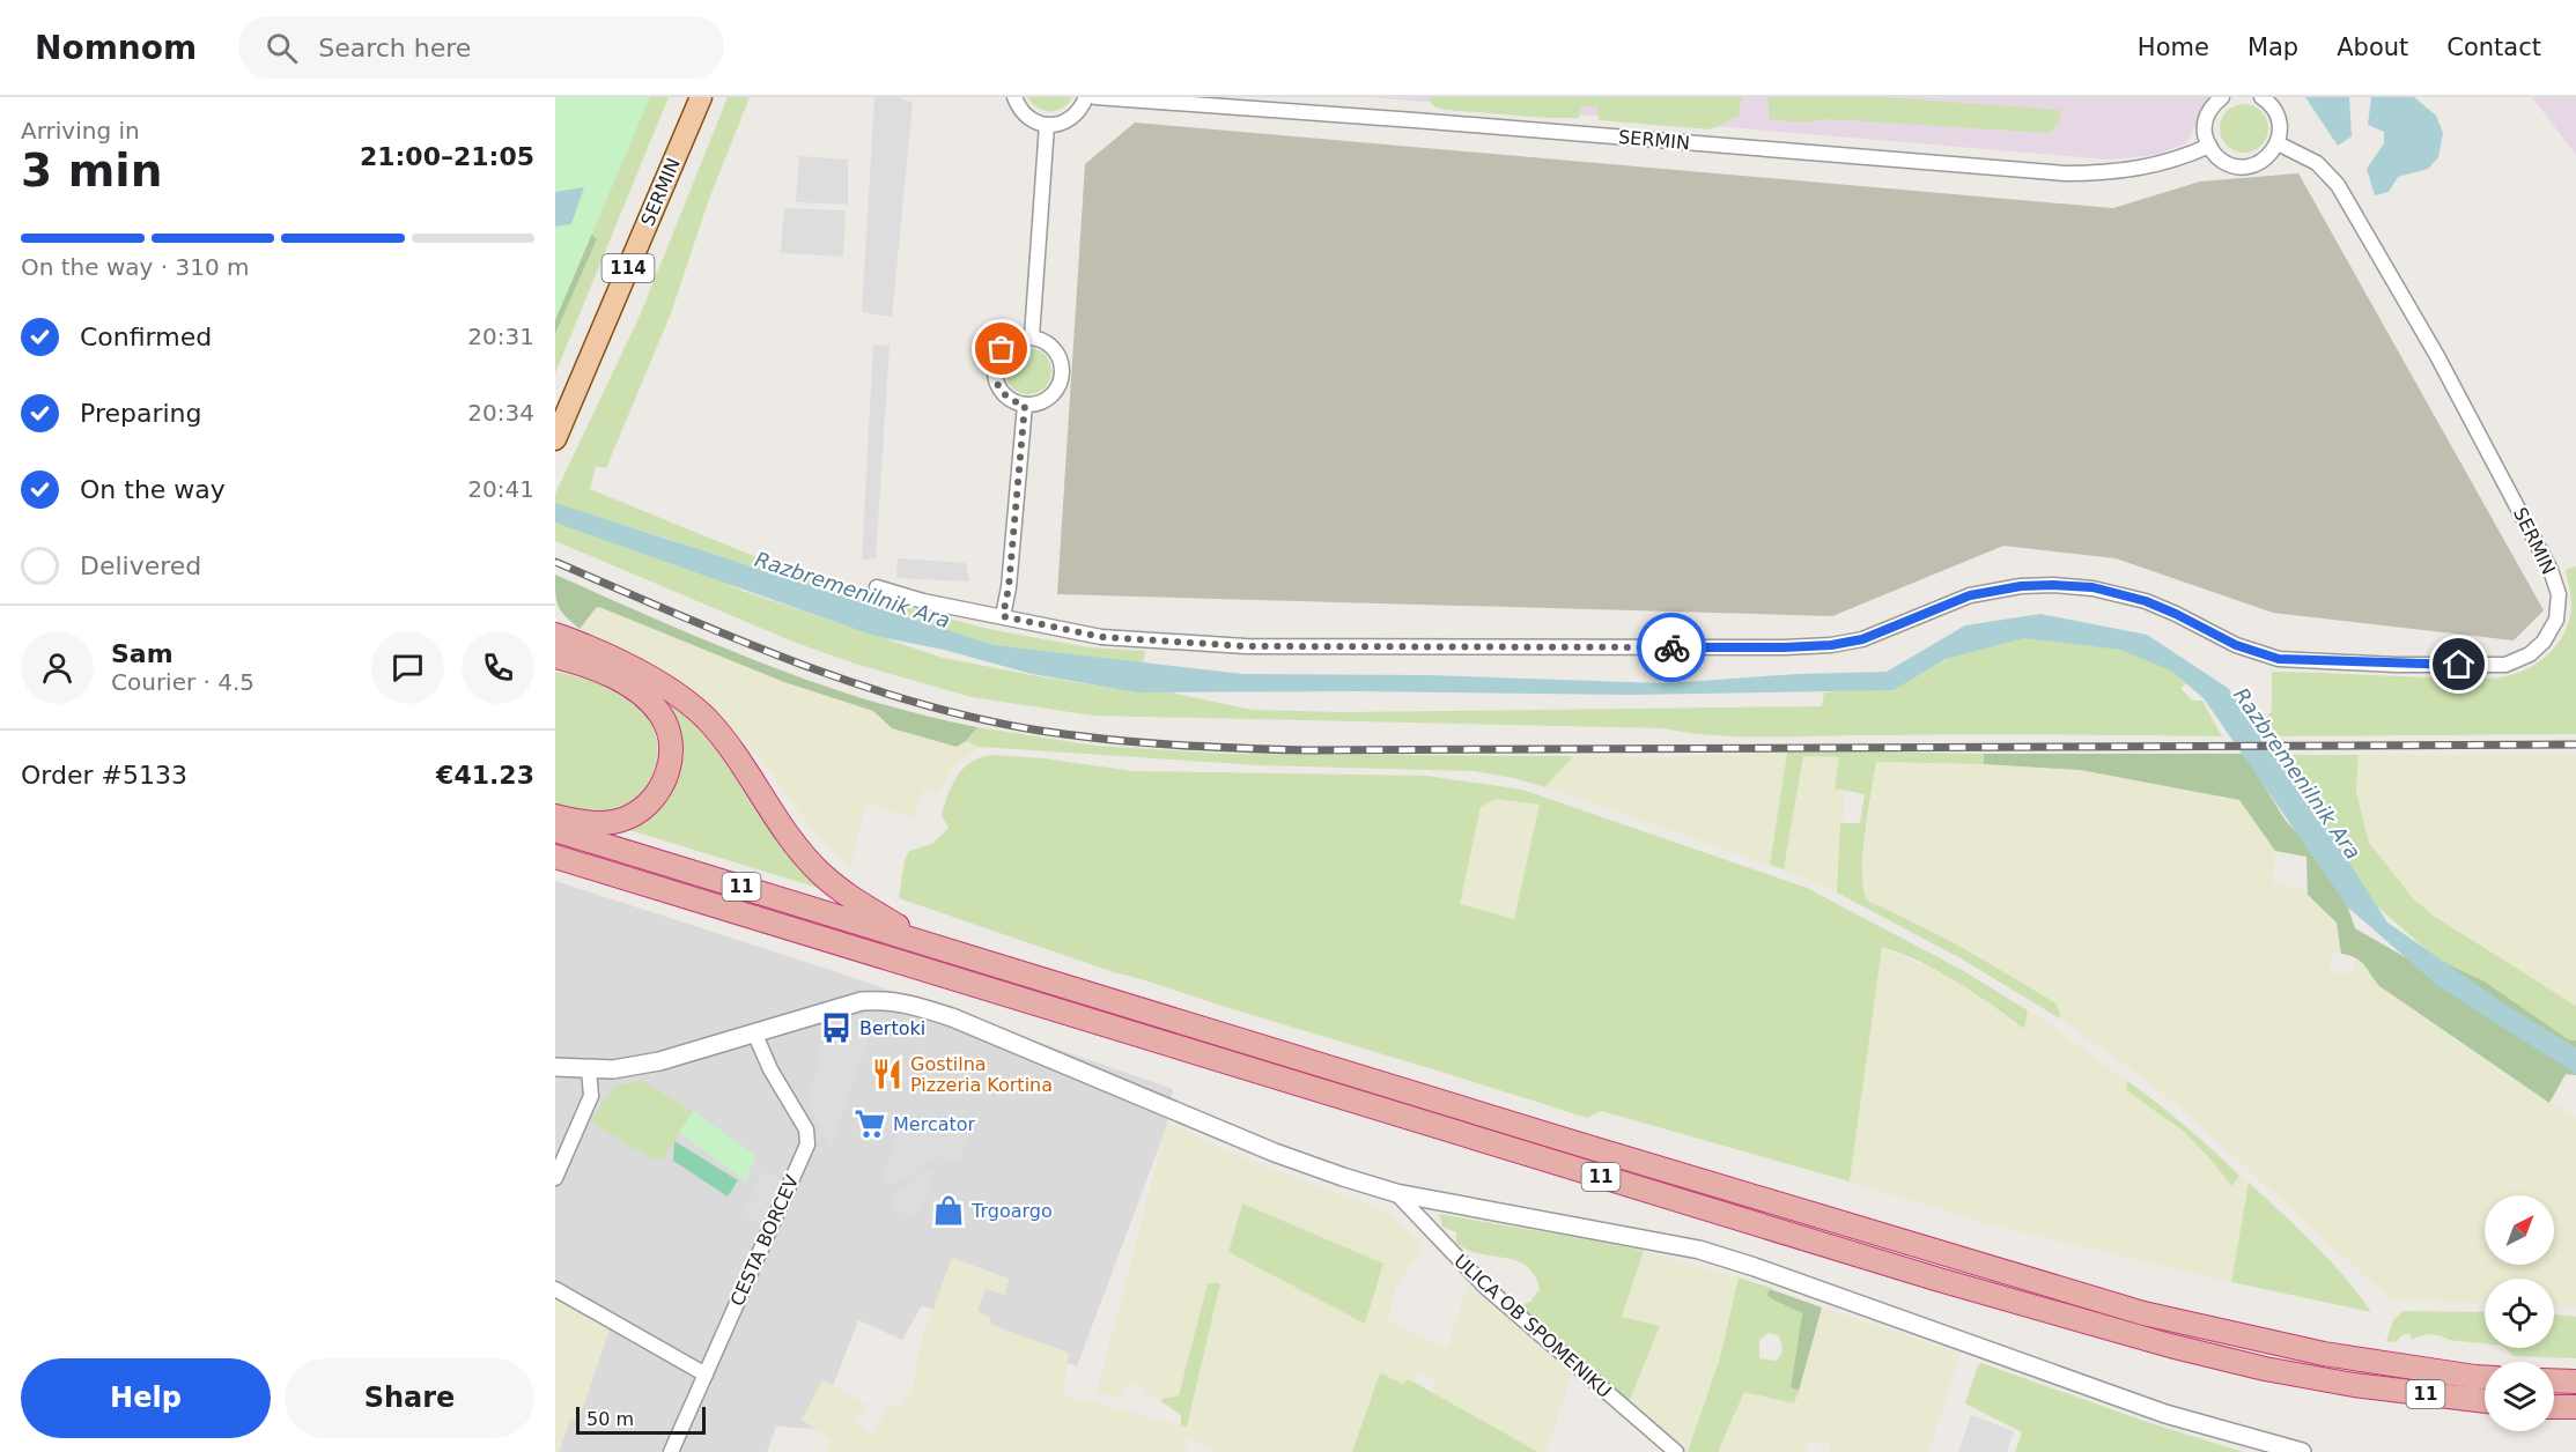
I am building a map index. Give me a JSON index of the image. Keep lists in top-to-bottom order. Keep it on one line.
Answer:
{"streets":{"highway":["11"],"main road":["SERMIN","114"],"street":["CESTA BORCEV","ULICA OB SPOMENIKU"]},"water":["Razbremenilnik Ara"],"places":{"bus stop":["Bertoki"],"restaurant":["Gostilna Pizzeria Kortina"],"supermarket":["Mercator"],"shop":["Trgoargo"]},"scale_bar":"50 m","north":"top right","page":{"header":"Nomnom","search":"Search here","nav":["Home","Map","About","Contact"],"heading":["3 min","Arriving in","21:00–21:05"],"panel":["Sam","Courier · 4.5","Order #5133","€41.23"],"bar":"On the way · 310 m","list":[["Confirmed","20:31"],["Preparing","20:34"],["On the way","20:41"],"Delivered"],"buttons":["Help","Share"],"scale":"50 m"}}
